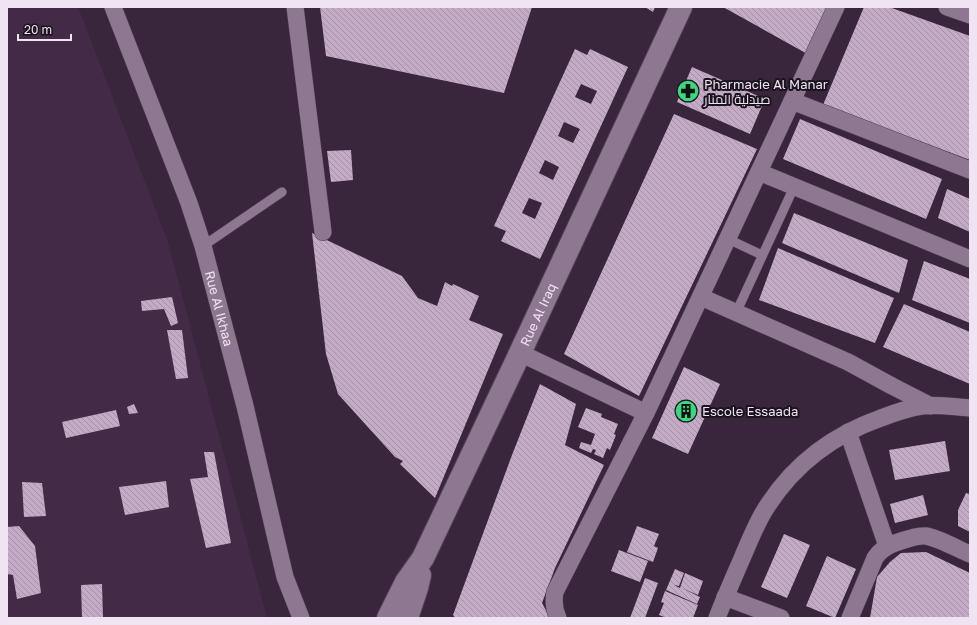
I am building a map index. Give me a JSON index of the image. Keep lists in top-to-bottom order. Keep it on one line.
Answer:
{"streets":{"street":["Rue Al Ikhaa","Rue Al Iraq"]},"places":{"pharmacy":["Pharmacie Al Manar صيدلية المنار"],"building":["Escole Essaada"]},"scale_bar":"20 m"}
